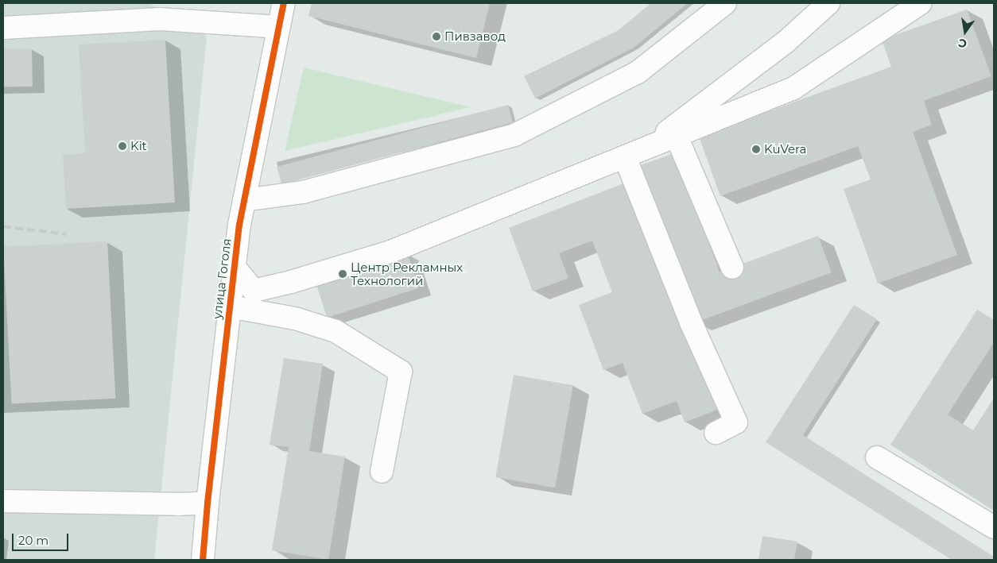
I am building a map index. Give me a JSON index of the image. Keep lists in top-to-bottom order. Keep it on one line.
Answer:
{"streets":{"street":["улица Гоголя"]},"places":["Пивзавод","Kit","KuVera","Центр Рекламных Технологий"],"scale_bar":"20 m","north":"bottom"}
